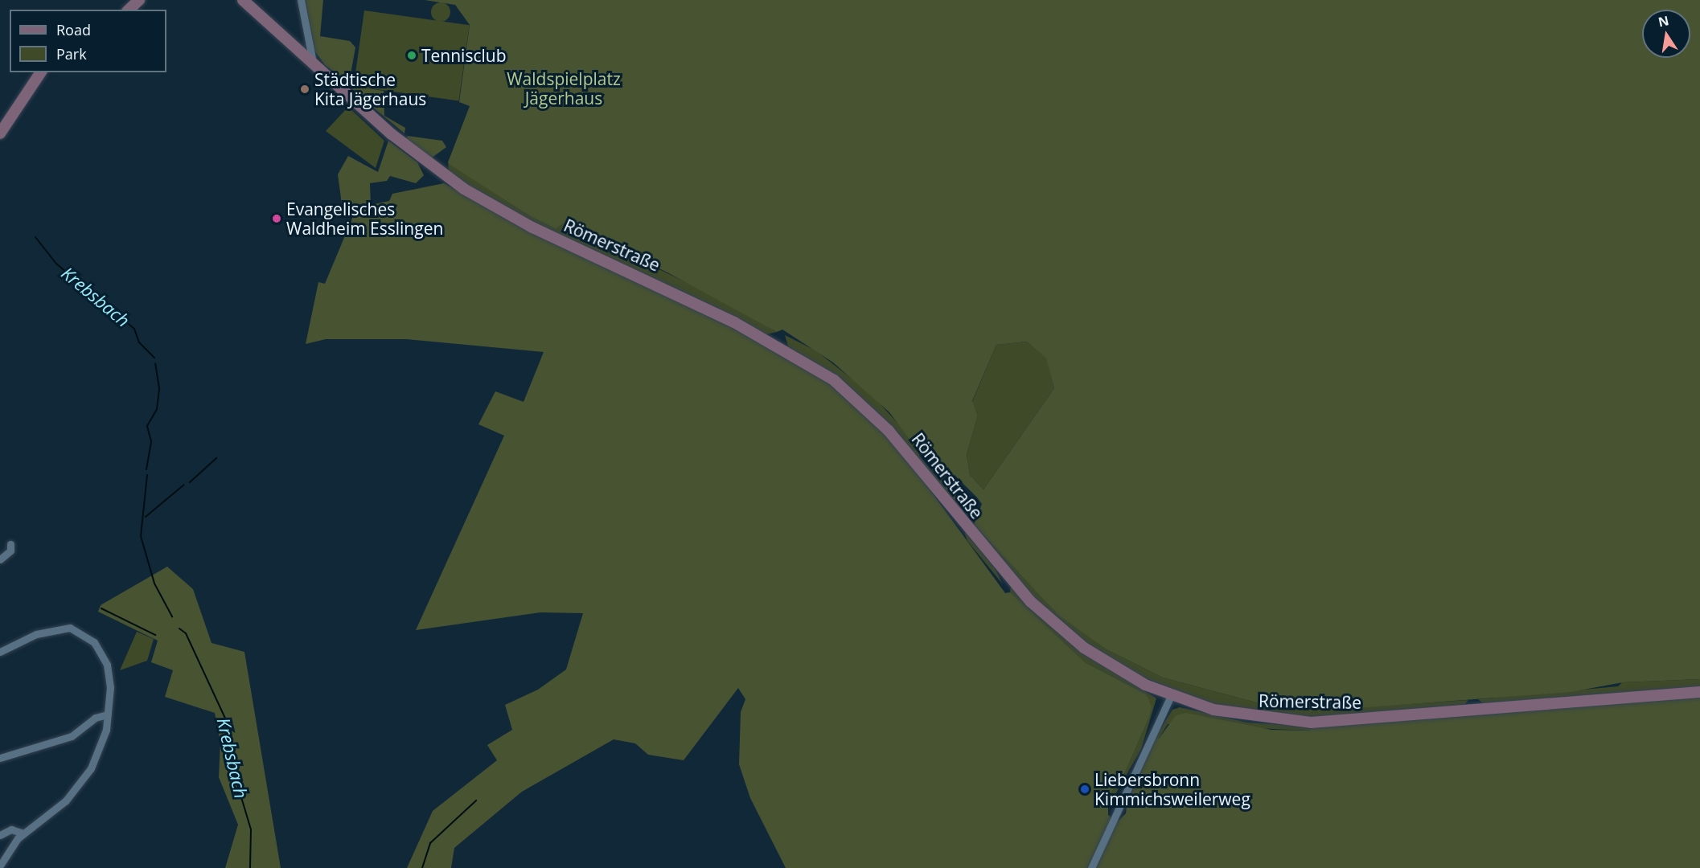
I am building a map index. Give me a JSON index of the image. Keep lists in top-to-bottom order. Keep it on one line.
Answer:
{"streets":{"street":["Römerstraße"]},"water":["Krebsbach"],"parks":["Waldspielplatz Jägerhaus"],"places":["Tennisclub","Städtische Kita Jägerhaus","Evangelisches Waldheim Esslingen","Liebersbronn Kimmichsweilerweg"],"legend":["Road","Park"],"north":"top"}
